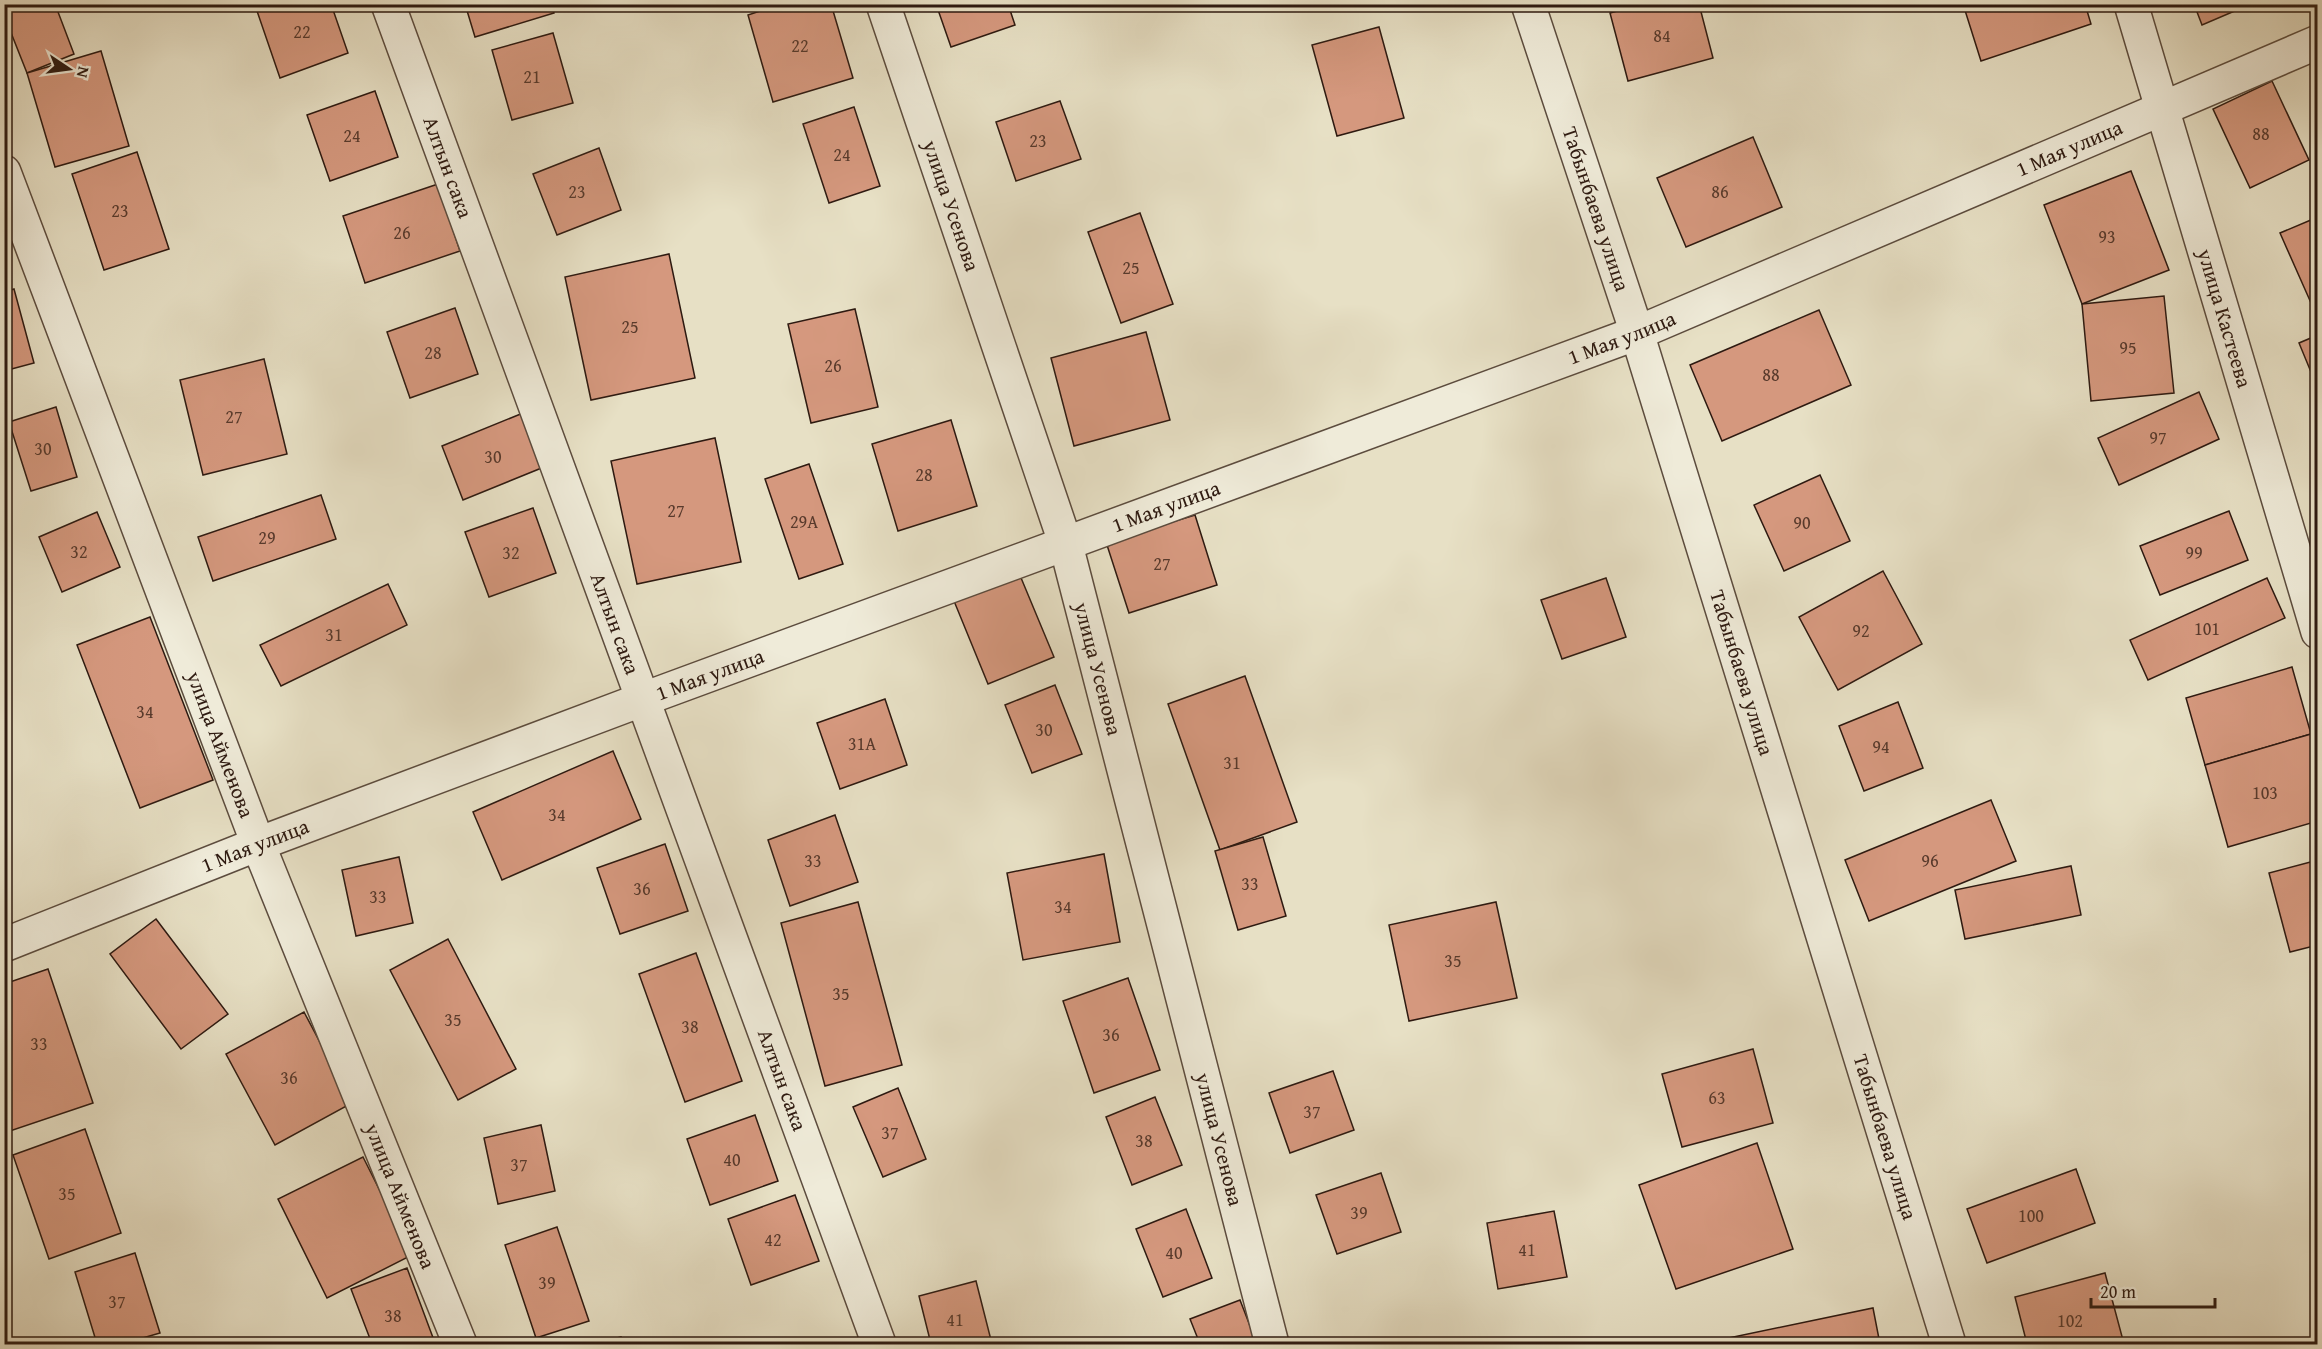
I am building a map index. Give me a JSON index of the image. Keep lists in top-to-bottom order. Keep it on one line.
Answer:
{"streets":{"street":["1 Мая улица","Алтын сака","улица Усенова","Табынбаева улица","улица Кастеева","улица Айменова"]},"crossings":[["1 Мая улица","Алтын сака"],["1 Мая улица","улица Усенова"],["1 Мая улица","Табынбаева улица"],["1 Мая улица","улица Кастеева"],["1 Мая улица","улица Айменова"]],"house_numbers":["22","84","22","21","88","24","23","24","23","86","23","26","93","25","25","95","28","26","88","27","97","30","30","28","27","29А","90","29","32","32","99","27","101","92","31","34","30","31А","94","31","103","34","33","96","33","36","33","34","35","35","35","38","36","33","36","63","37","37","38","40","37","35","39","100","42","41","40","39","37","38","41","102"],"scale_bar":"20 m","north":"right"}
